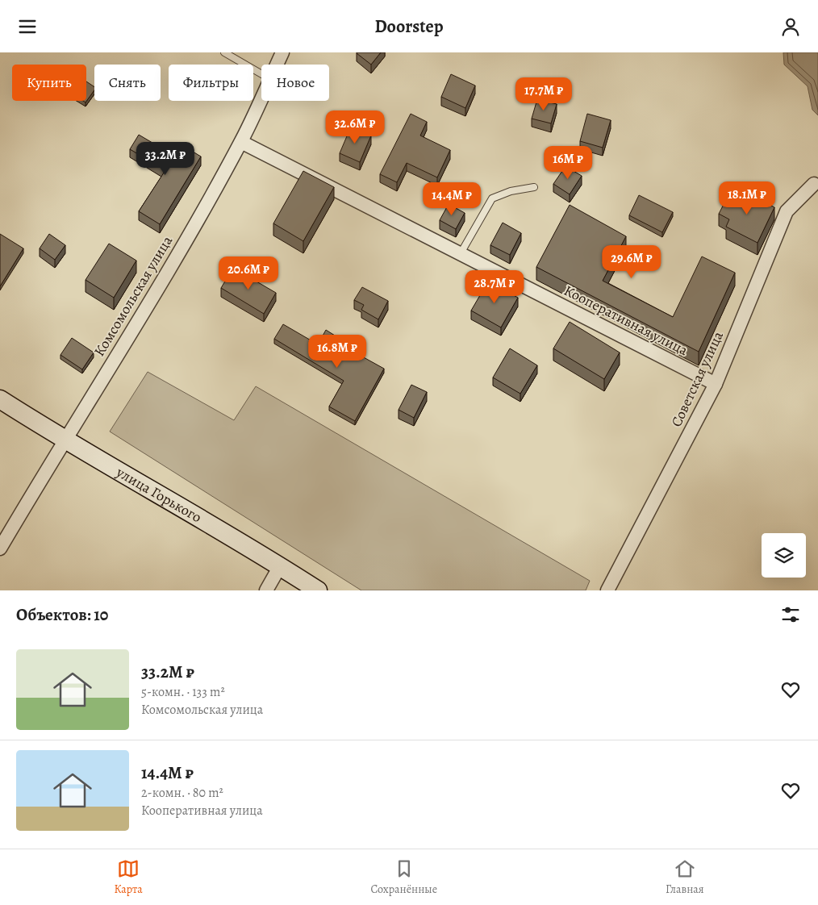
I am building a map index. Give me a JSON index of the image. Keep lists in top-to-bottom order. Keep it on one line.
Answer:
{"streets":{"main road":["улица Горького"],"street":["Комсомольская улица","Кооперативная улица","Советская улица"]},"crossings":[["Комсомольская улица","Кооперативная улица"],["Комсомольская улица","улица Горького"],["Кооперативная улица","Советская улица"]],"page":{"header":"Doorstep","chip":["Купить","Снять","Фильтры","Новое"],"price":["17.7M ₽","32.6M ₽","33.2M ₽","16M ₽","18.1M ₽","14.4M ₽","29.6M ₽","20.6M ₽","28.7M ₽","16.8M ₽"],"heading":"Объектов: 10","list":[{"name":"33.2M ₽","note":"5-комн. · 133 m² · Комсомольская улица"},{"name":"14.4M ₽","note":"2-комн. · 80 m² · Кооперативная улица"}],"tabs":["Карта","Сохранённые","Главная"]}}
